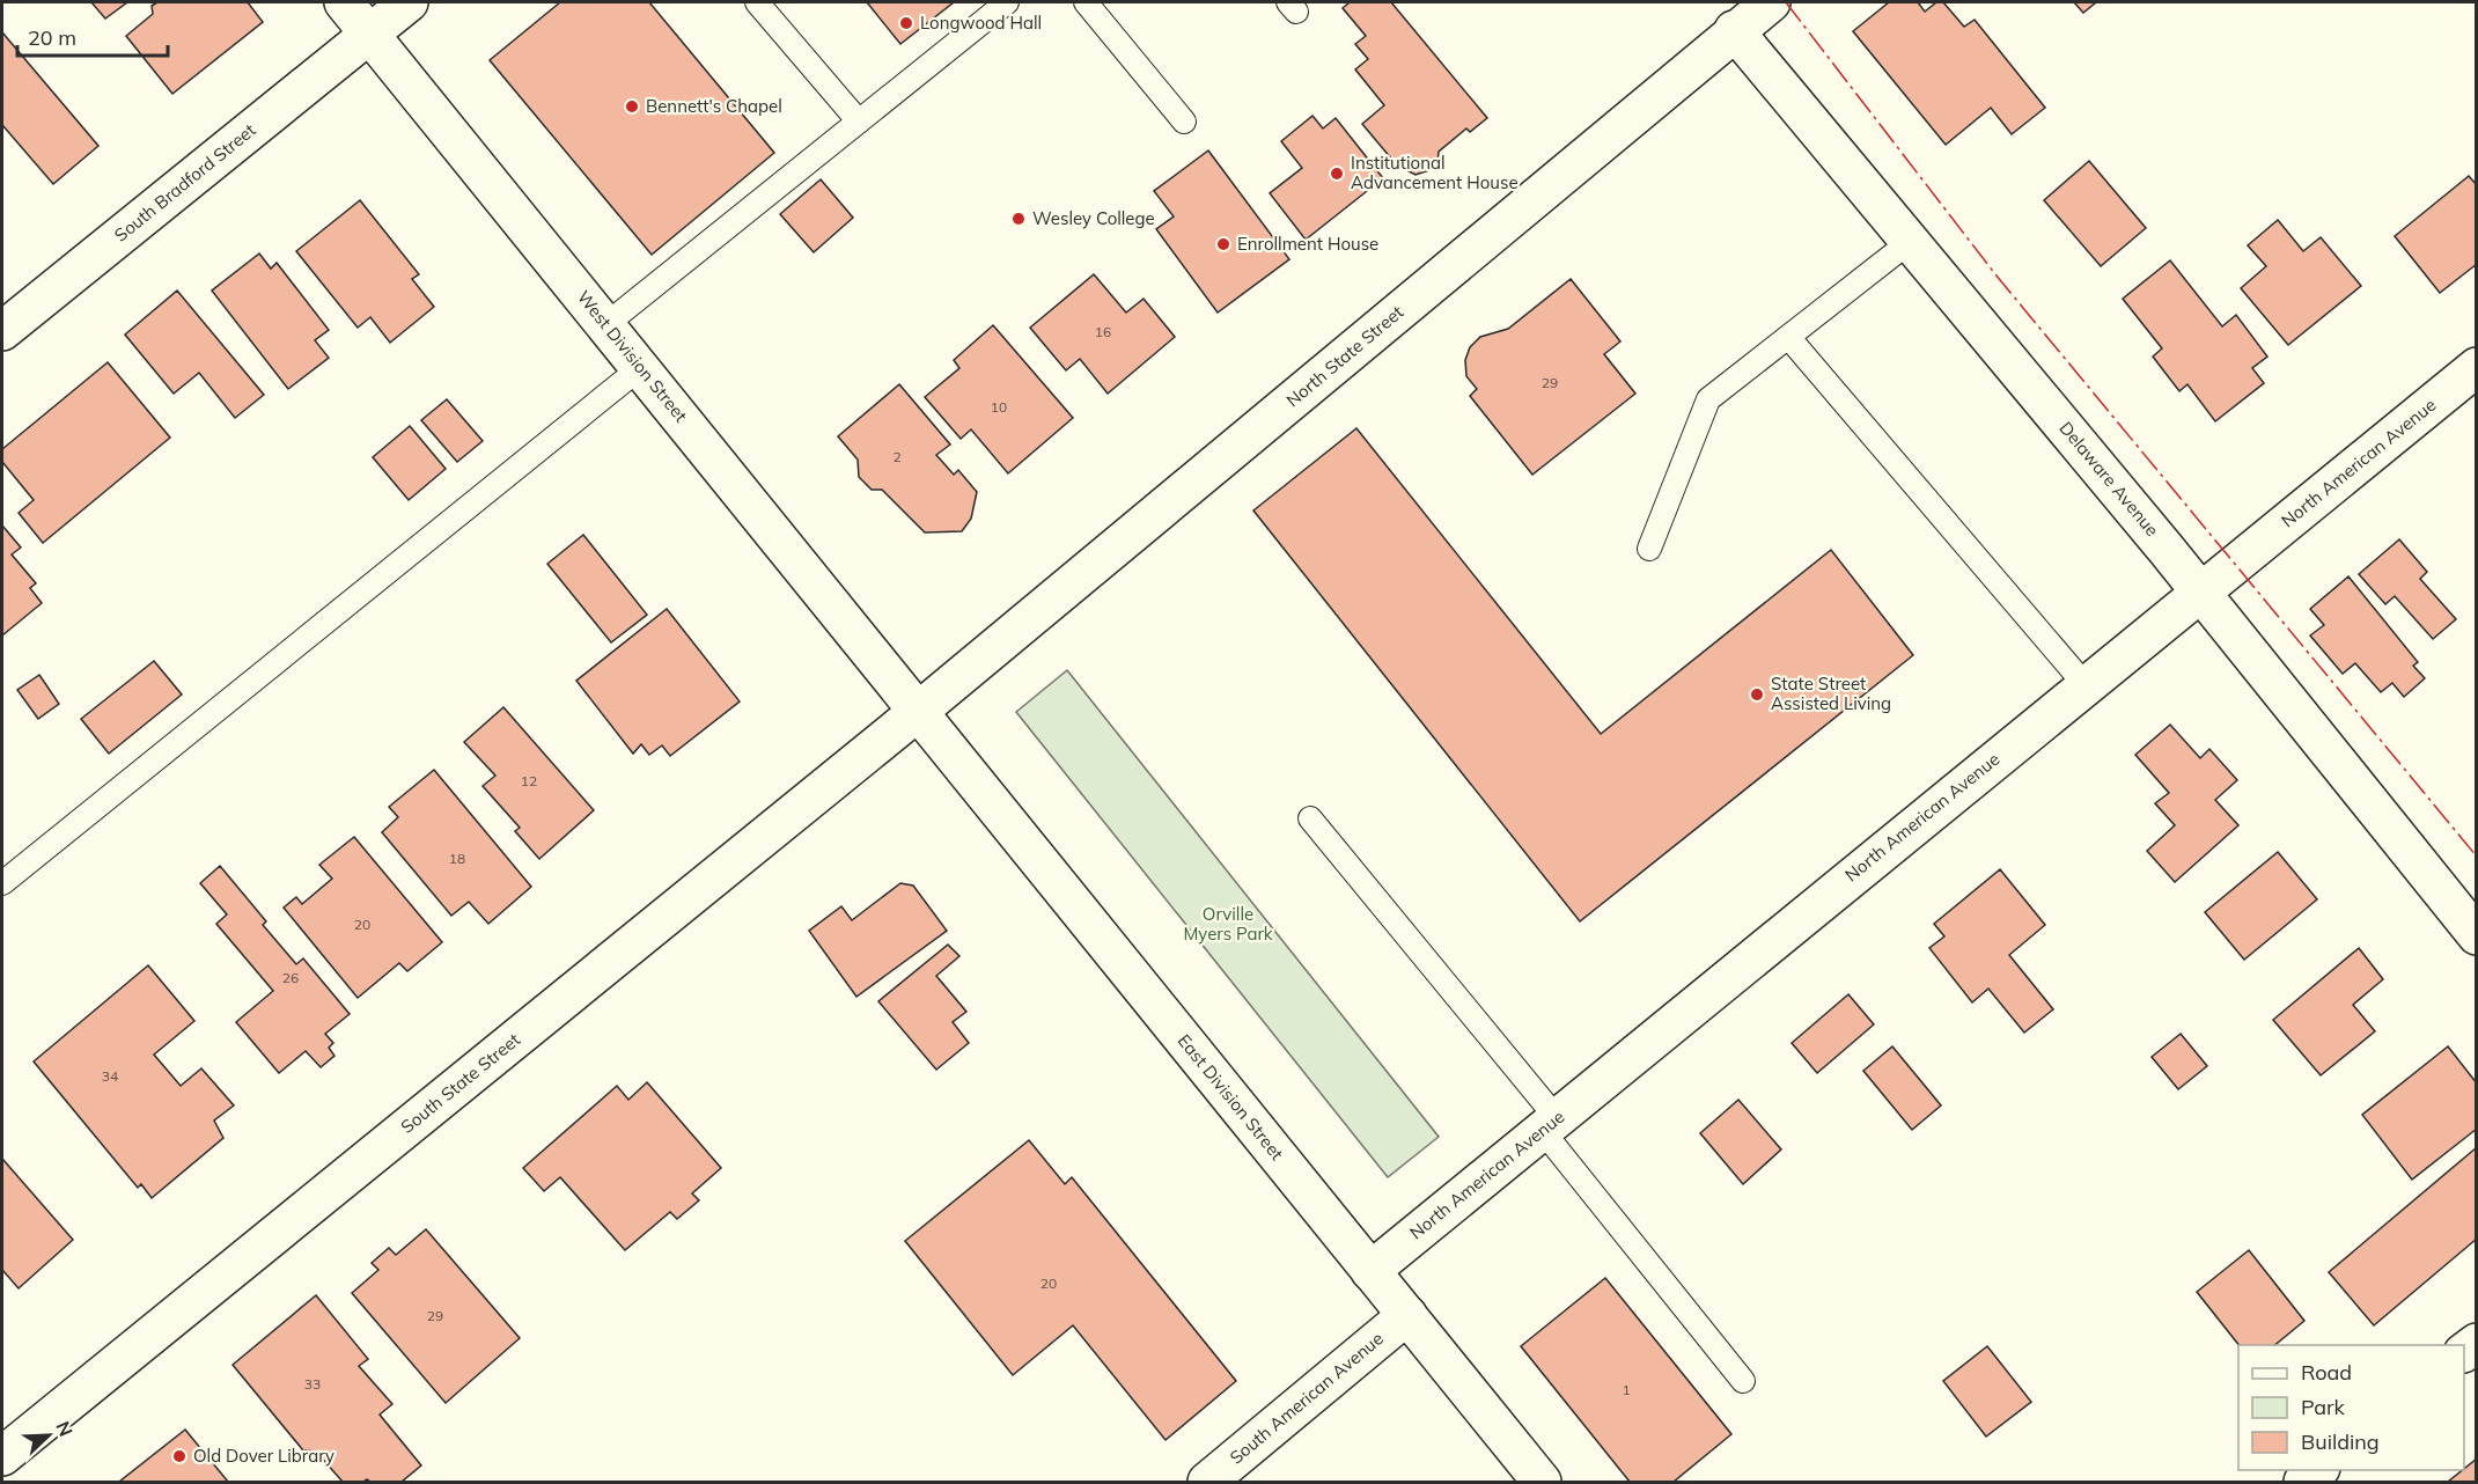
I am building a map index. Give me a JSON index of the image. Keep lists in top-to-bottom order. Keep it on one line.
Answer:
{"streets":{"main road":["South Bradford Street","West Division Street","North State Street","North American Avenue","Delaware Avenue","South State Street","East Division Street","South American Avenue"]},"crossings":[["South Bradford Street","West Division Street"],["West Division Street","North State Street"],["West Division Street","South State Street"],["West Division Street","East Division Street"],["North State Street","Delaware Avenue"],["North State Street","South State Street"],["North State Street","East Division Street"],["North American Avenue","Delaware Avenue"],["North American Avenue","East Division Street"],["South State Street","East Division Street"],["East Division Street","South American Avenue"]],"parks":["Orville Myers Park"],"places":["Longwood Hall","Bennett's Chapel","Institutional Advancement House","Wesley College","Enrollment House","State Street Assisted Living","Old Dover Library"],"house_numbers":["16","29","10","2","12","18","20","26","34","20","29","33","1"],"legend":["Road","Park","Building"],"scale_bar":"20 m","north":"top right"}
